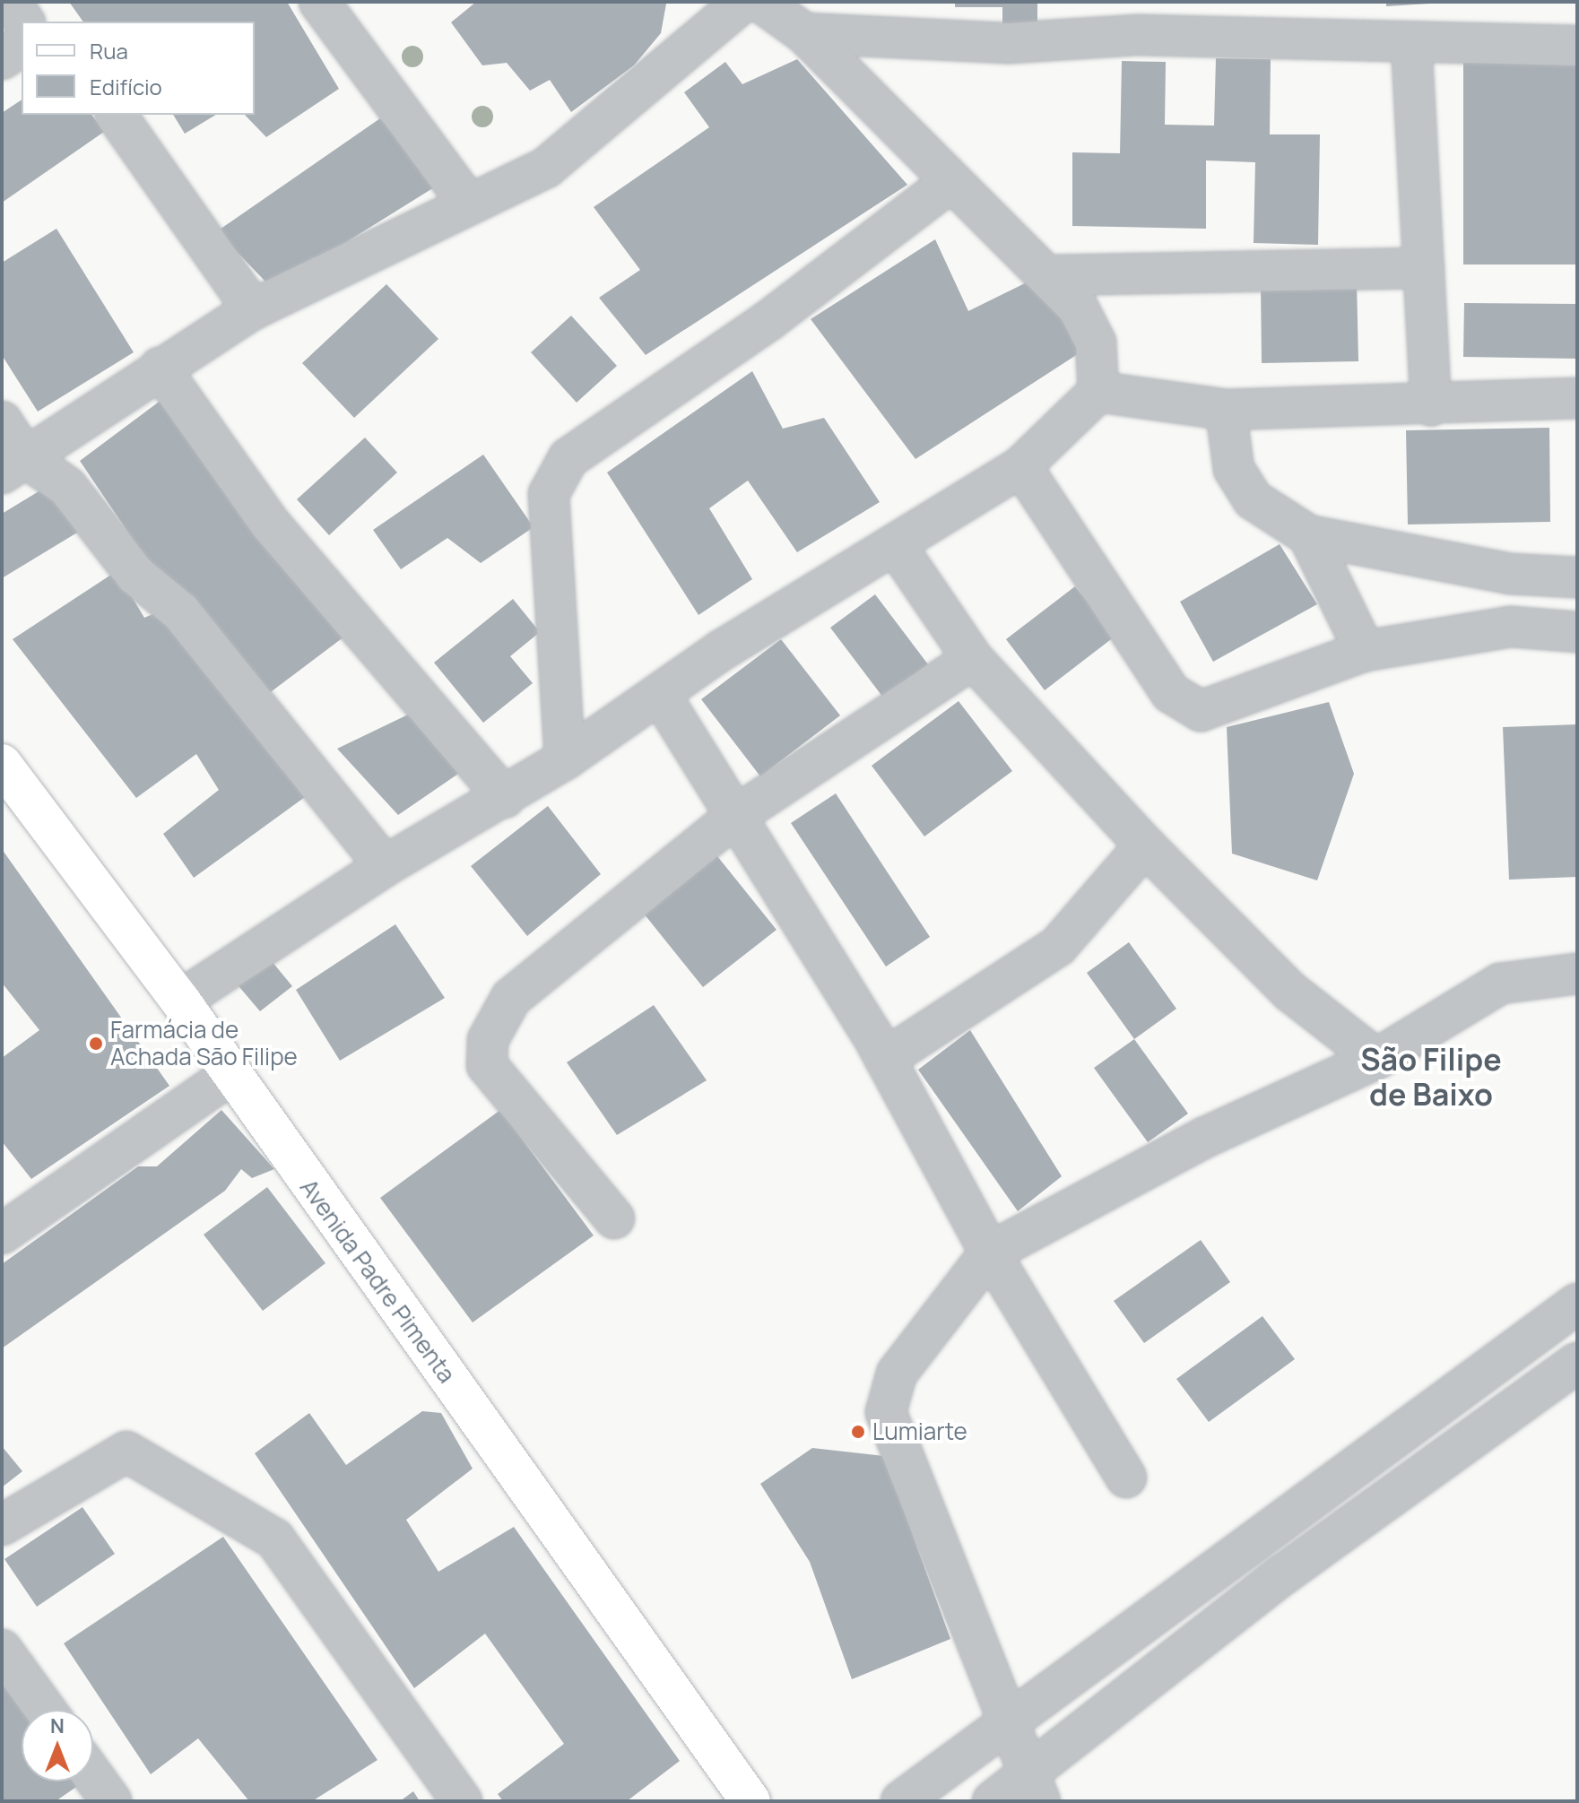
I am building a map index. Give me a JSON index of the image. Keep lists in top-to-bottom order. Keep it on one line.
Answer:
{"streets":{"main road":["Avenida Padre Pimenta"]},"districts":["São Filipe de Baixo"],"places":["Farmácia de Achada São Filipe","Lumiarte"],"legend":["Rua","Edifício"],"north":"top"}
